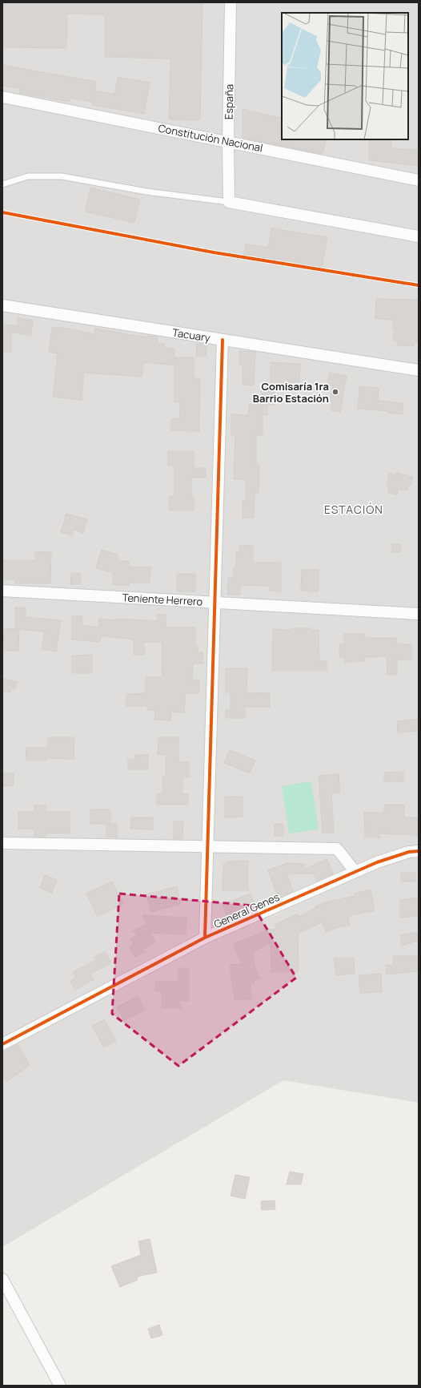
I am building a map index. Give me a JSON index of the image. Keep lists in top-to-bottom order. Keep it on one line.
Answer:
{"streets":{"street":["España","Constitución Nacional","Tacuary","Teniente Herrero","General Genes"]},"crossings":[["España","Constitución Nacional"]],"districts":["ESTACIÓN"],"places":["Comisaría 1ra Barrio Estación"]}
